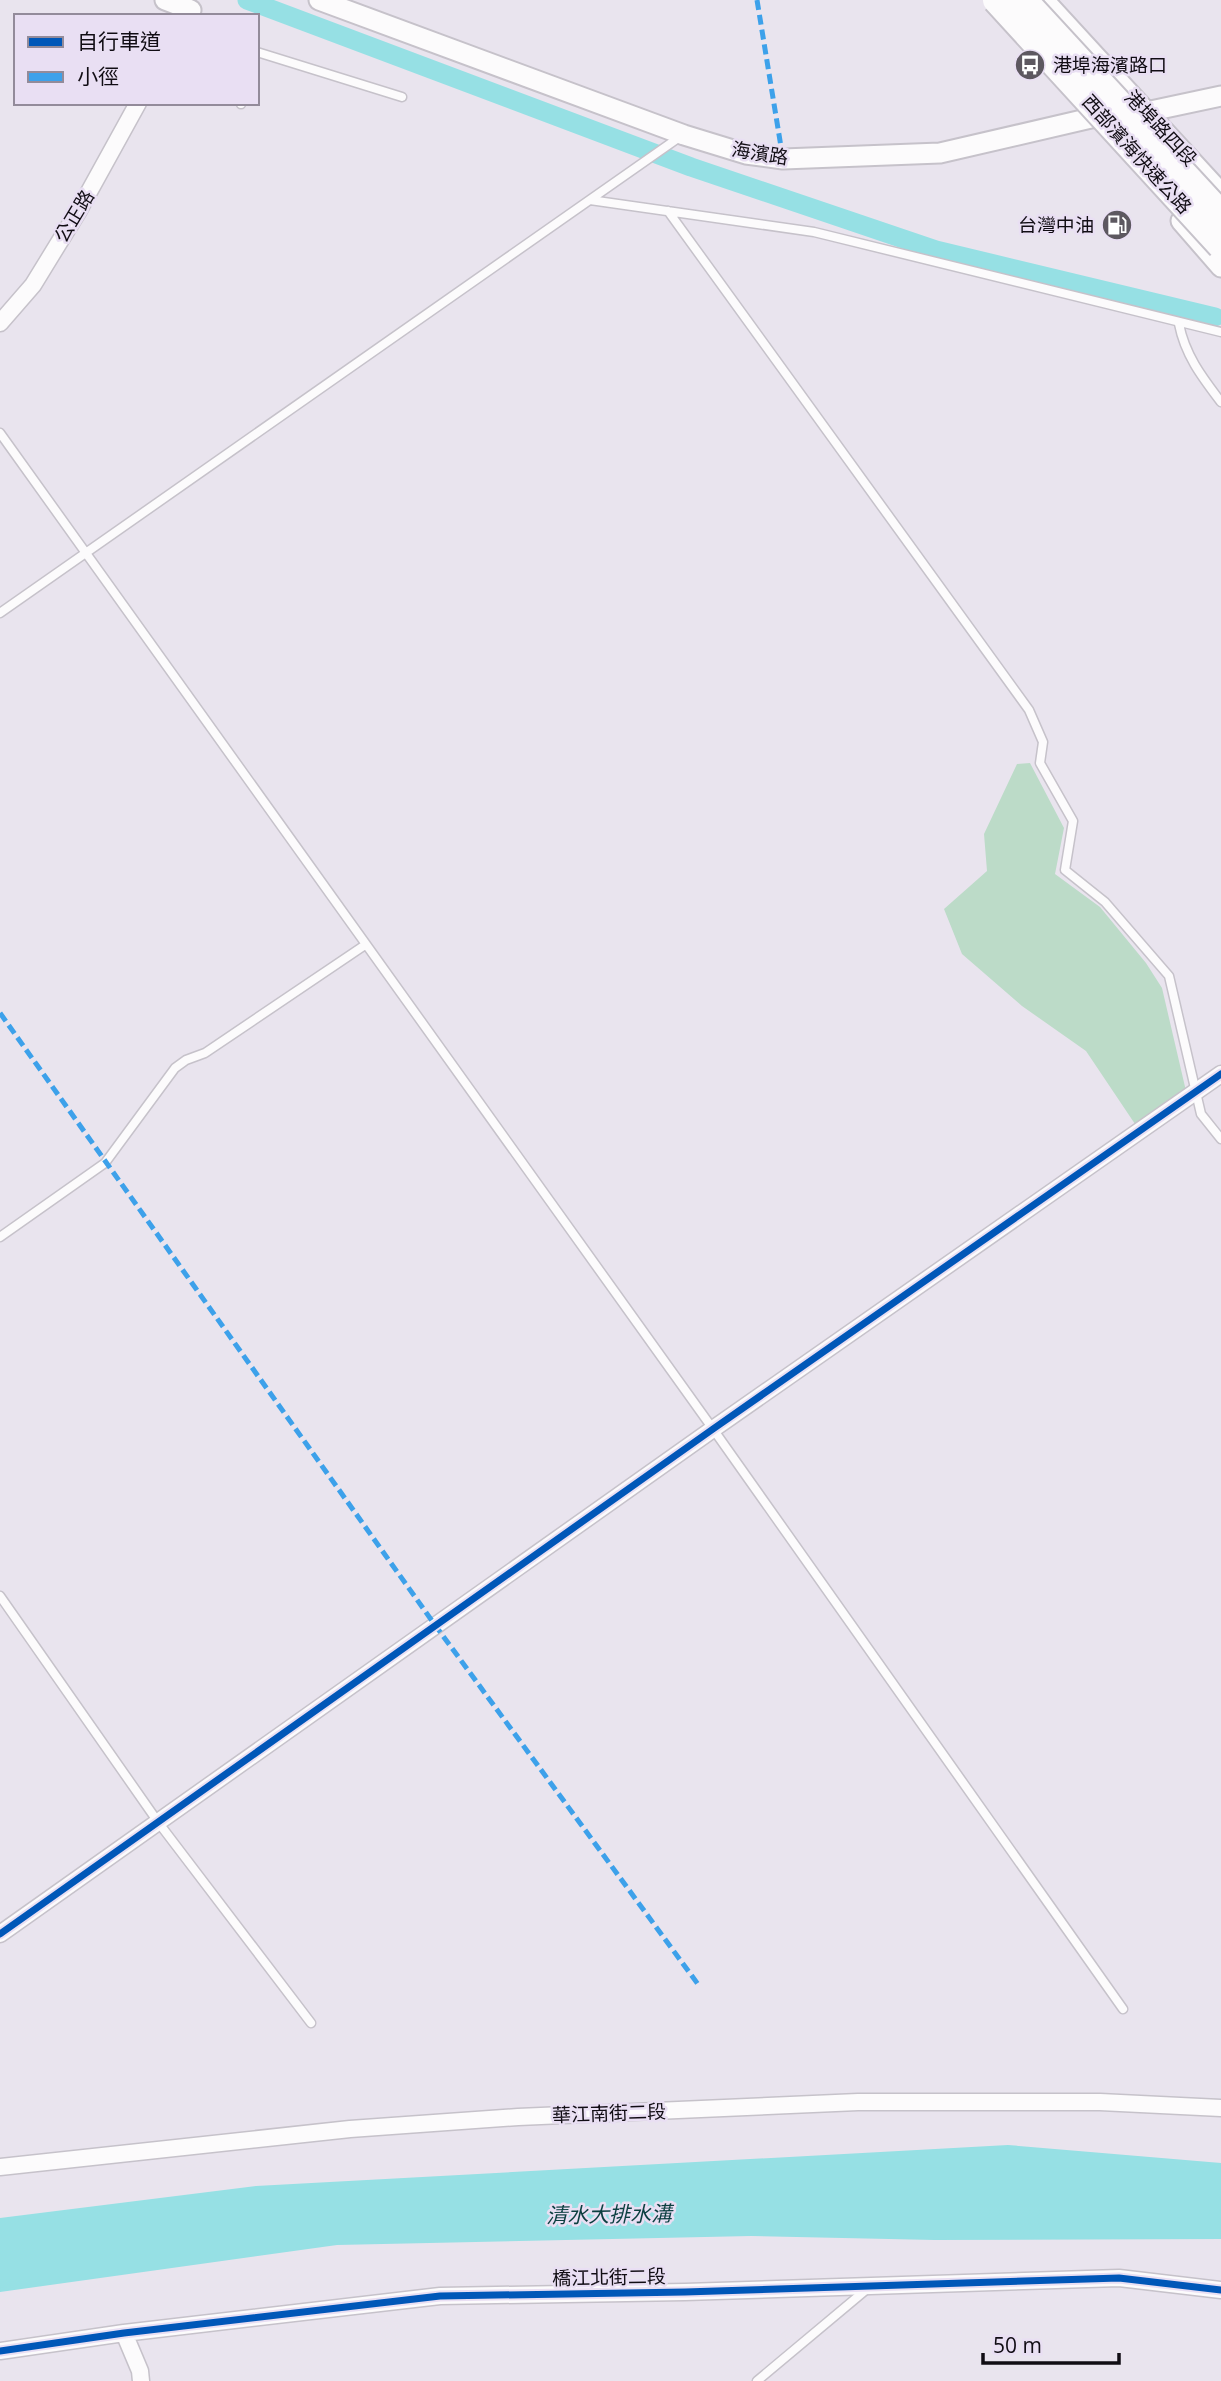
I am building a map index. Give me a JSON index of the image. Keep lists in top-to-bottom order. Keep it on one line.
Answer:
{"streets":{"highway":["西部濱海快速公路"],"street":["港埠路四段","海濱路","公正路","華江南街二段","橋江北街二段"]},"crossings":[["港埠路四段","海濱路"]],"water":["清水大排水溝"],"places":{"bus stop":["港埠海濱路口"],"fuel station":["台灣中油"]},"legend":["自行車道","小徑"],"scale_bar":"50 m"}
